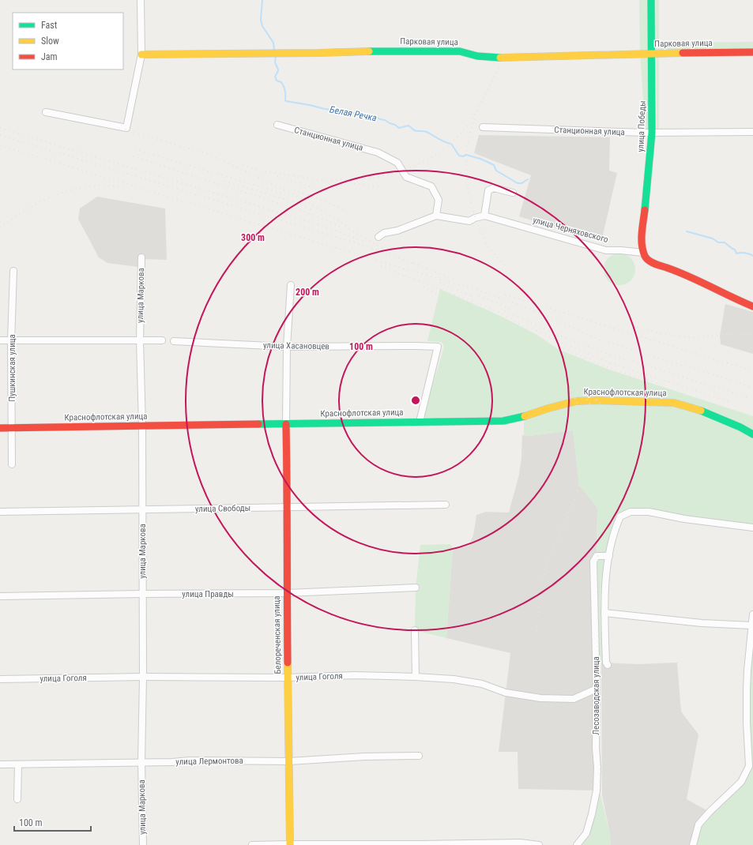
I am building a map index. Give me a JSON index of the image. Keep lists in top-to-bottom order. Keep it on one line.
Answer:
{"streets":{"street":["Парковая улица","улица Победы","Станционная улица","улица Черняховского","улица Маркова","улица Хасановцев","Пушкинская улица","Краснофлотская улица","улица Свободы","улица Правды","Белореченская улица","улица Гоголя","Лесозаводская улица","улица Лермонтова"]},"crossings":[["Парковая улица","улица Победы"],["улица Победы","Станционная улица"],["улица Победы","улица Черняховского"],["улица Маркова","Краснофлотская улица"],["улица Маркова","улица Свободы"],["улица Маркова","улица Правды"],["улица Маркова","улица Гоголя"],["улица Маркова","улица Лермонтова"],["улица Хасановцев","Краснофлотская улица"],["Пушкинская улица","Краснофлотская улица"],["Краснофлотская улица","Белореченская улица"],["улица Свободы","Белореченская улица"],["улица Правды","Белореченская улица"],["Белореченская улица","улица Гоголя"],["Белореченская улица","улица Лермонтова"],["улица Гоголя","Лесозаводская улица"]],"water":["Белая Речка"],"legend":["Fast","Slow","Jam"],"scale_bar":"100 m","rings":["300 m","200 m","100 m"]}
